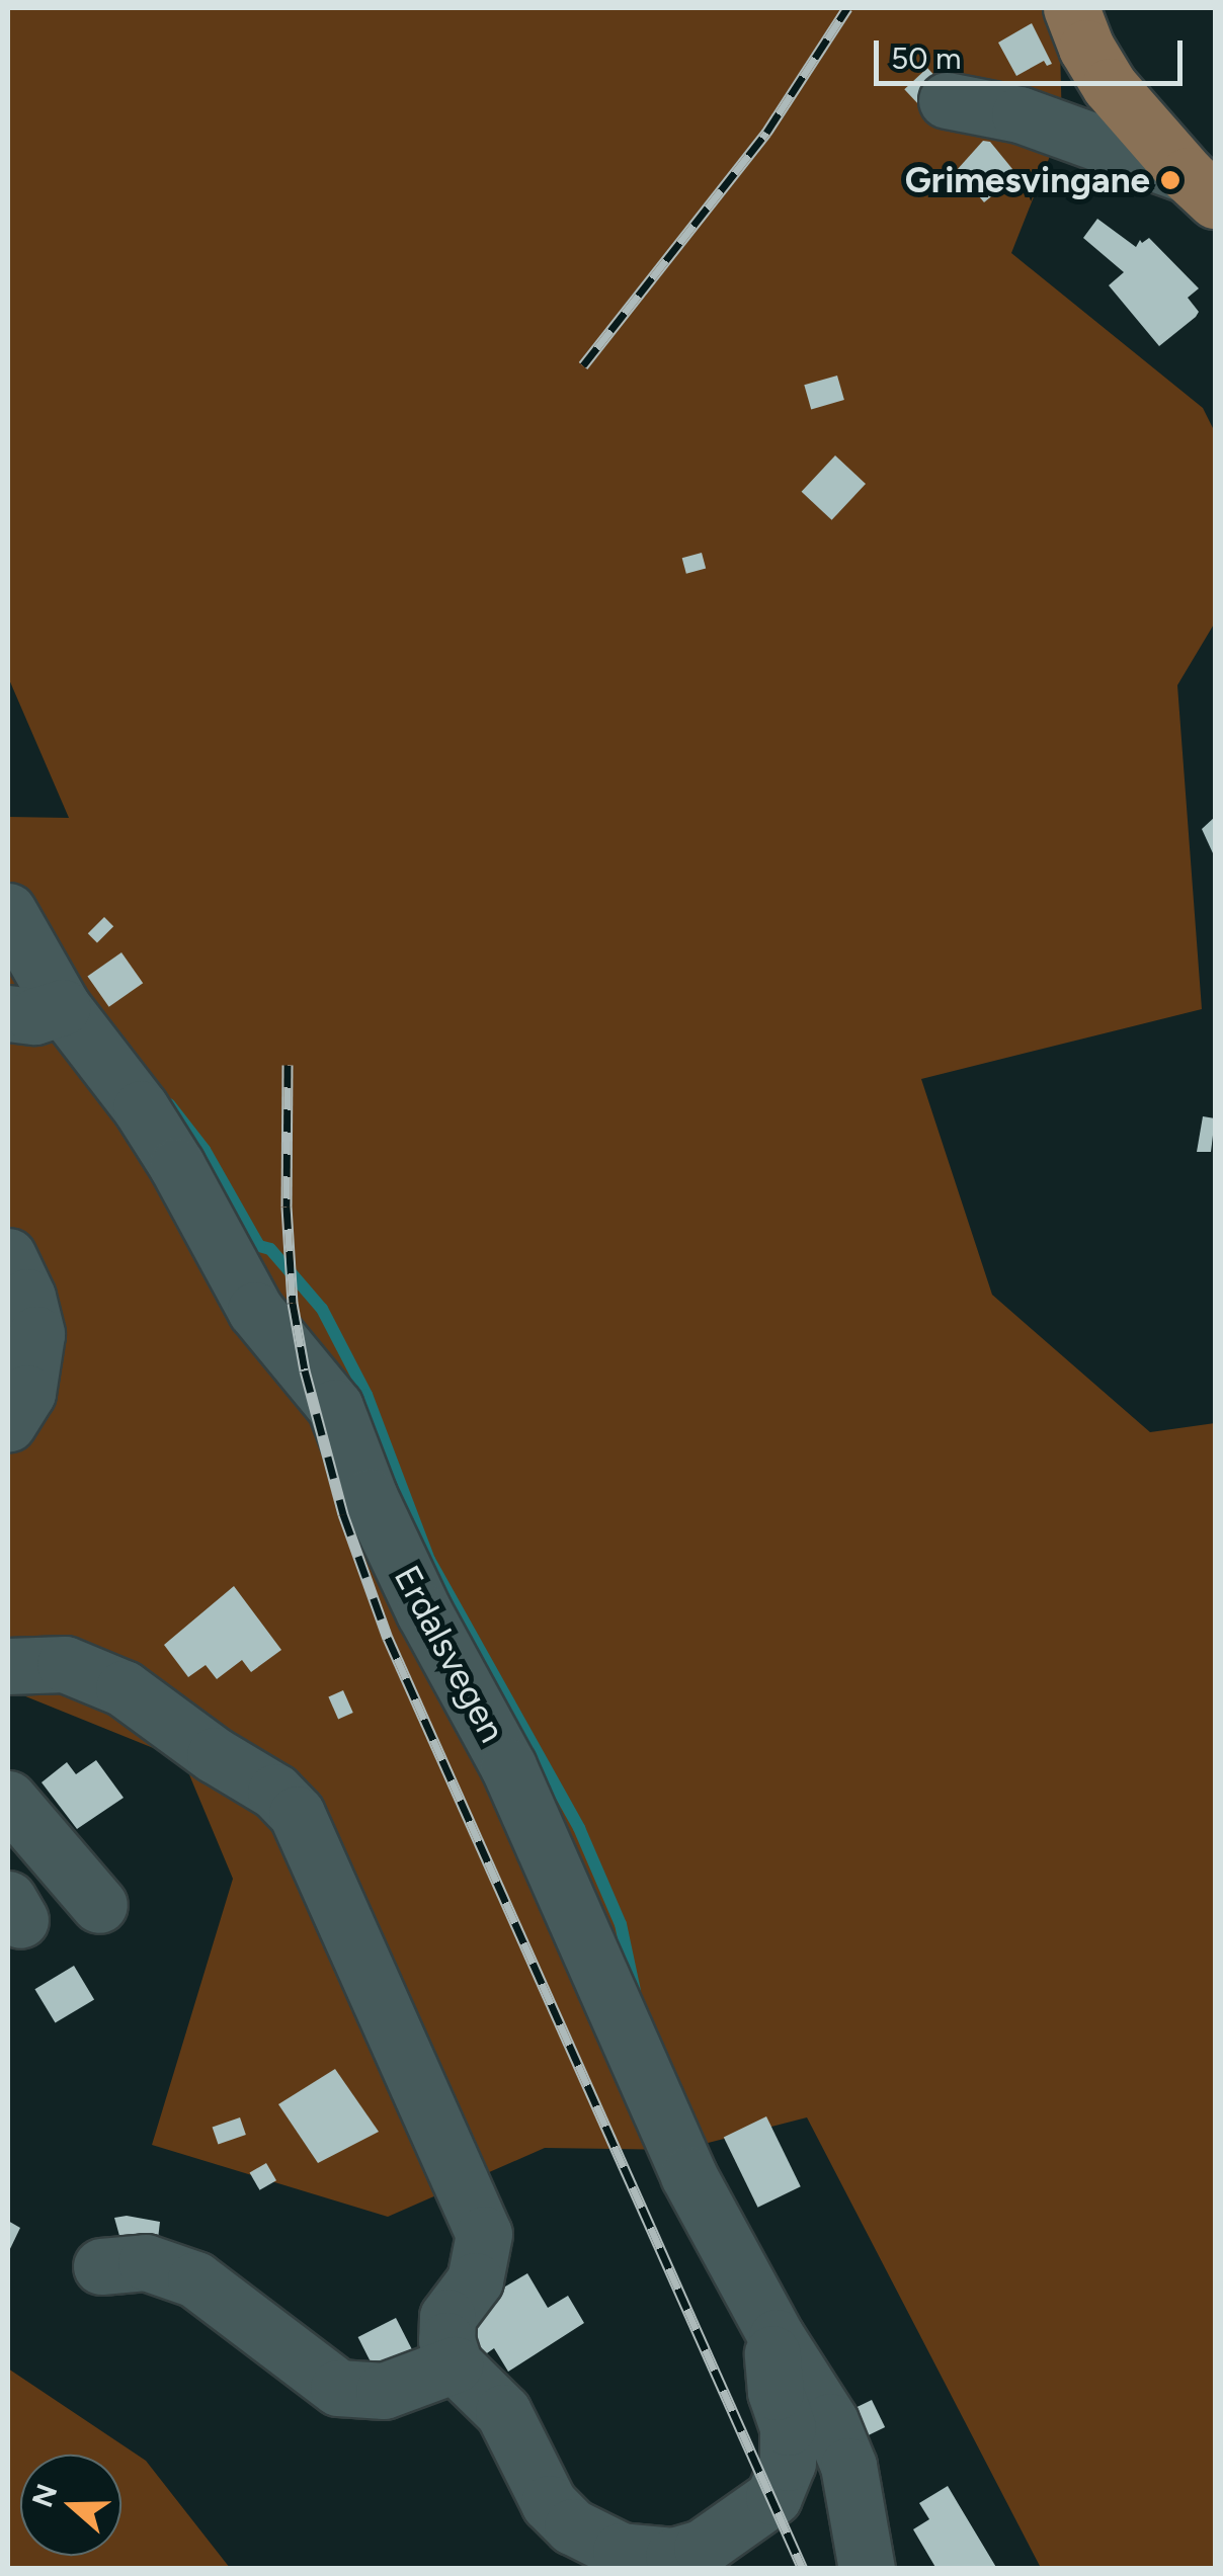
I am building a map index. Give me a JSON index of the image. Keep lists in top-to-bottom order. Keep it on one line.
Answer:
{"streets":{"street":["Erdalsvegen"]},"places":["Grimesvingane"],"scale_bar":"50 m","north":"left"}
